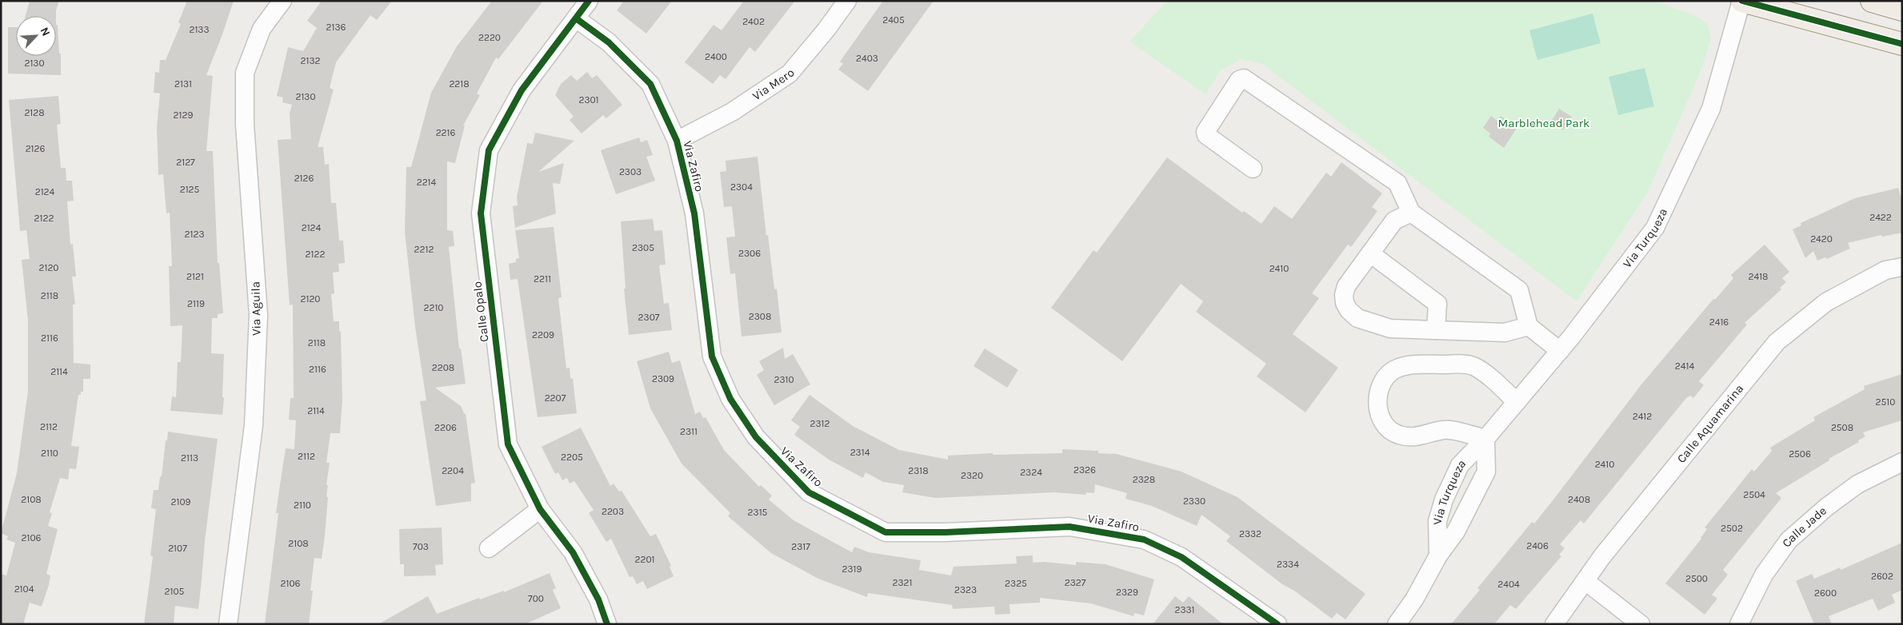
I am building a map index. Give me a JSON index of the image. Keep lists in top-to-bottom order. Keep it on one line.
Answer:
{"streets":{"street":["Via Mero","Via Zafiro","Via Turqueza","Via Aguila","Calle Opalo","Calle Aquamarina","Calle Jade"]},"crossings":[["Via Mero","Via Zafiro"],["Via Zafiro","Calle Opalo"]],"parks":["Marblehead Park"],"house_numbers":["2405","2402","2136","2133","2220","2400","2403","2132","2130","2131","2218","2130","2301","2128","2129","2216","2126","2127","2303","2126","2214","2304","2125","2124","2422","2122","2124","2123","2420","2305","2212","2306","2122","2120","2410","2121","2418","2211","2118","2120","2119","2210","2308","2307","2416","2209","2116","2118","2414","2208","2116","2114","2309","2310","2207","2510","2114","2412","2312","2112","2206","2508","2311","2314","2110","2506","2112","2205","2113","2410","2326","2204","2318","2324","2320","2328","2504","2108","2408","2330","2109","2110","2203","2315","2502","2332","2106","2108","2406","703","2317","2107","2201","2334","2319","2602","2500","2321","2327","2106","2325","2404","2104","2323","2105","2329","2600","700","2331"],"north":"top right"}
